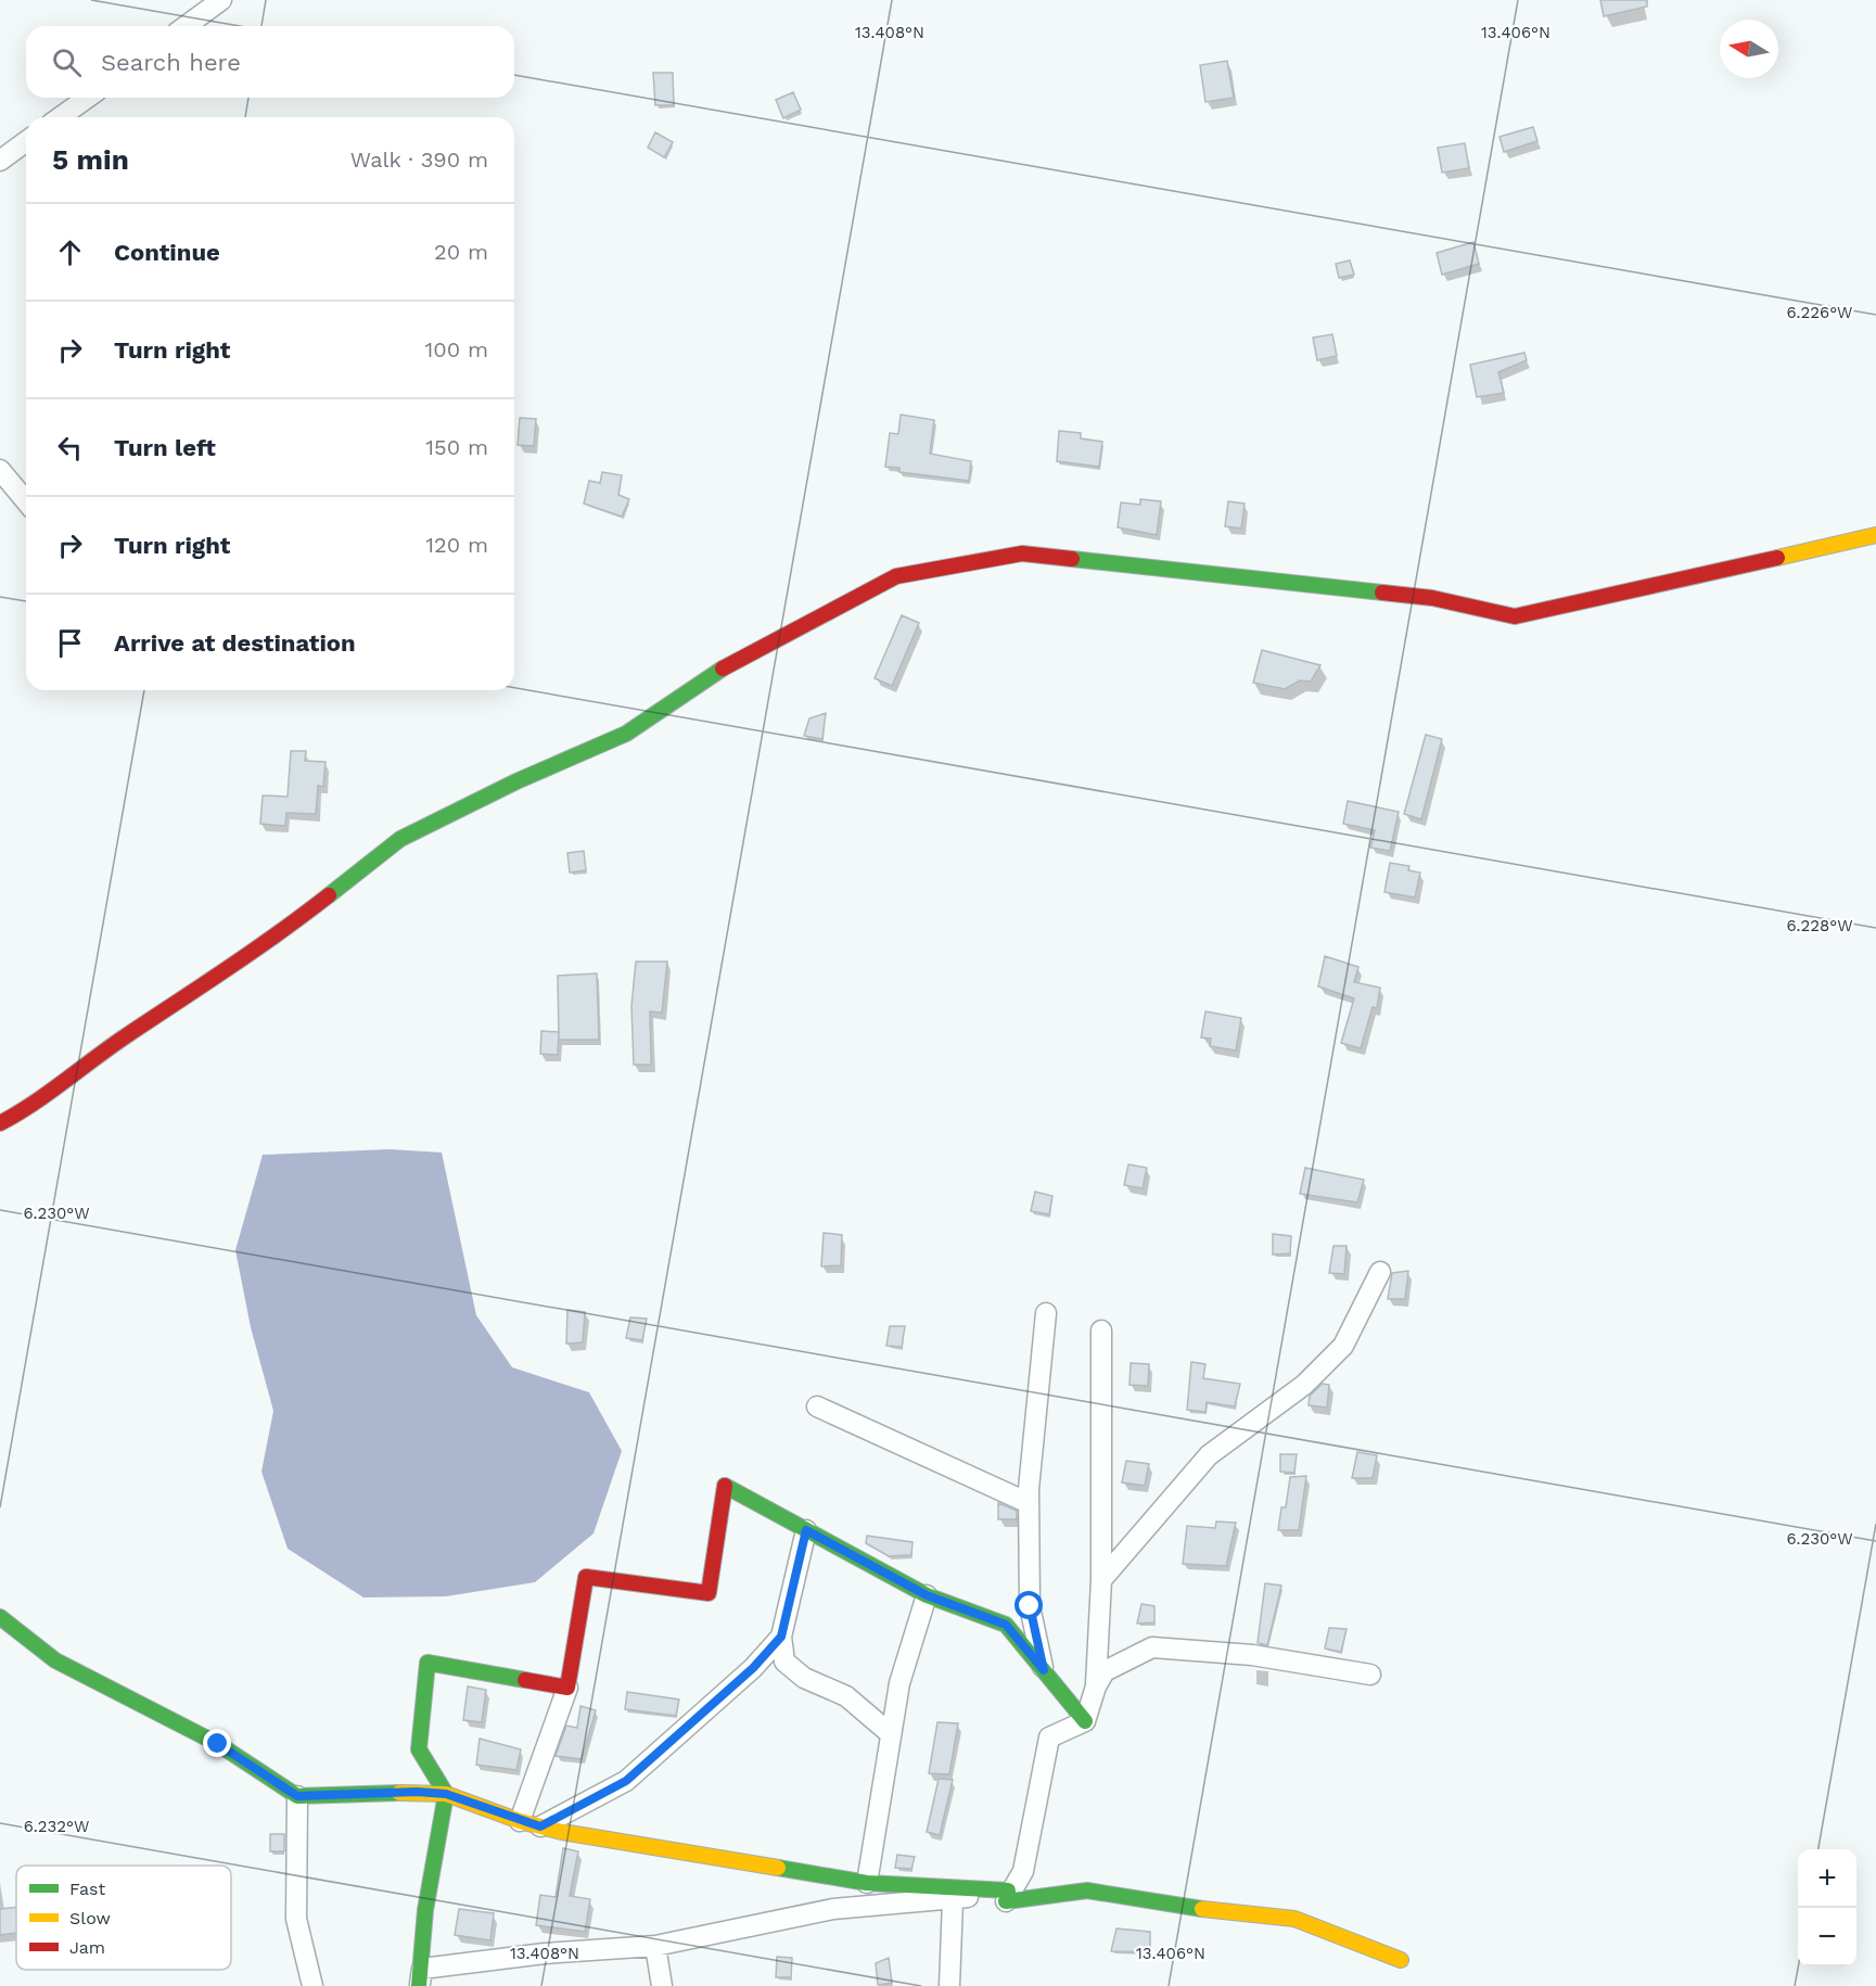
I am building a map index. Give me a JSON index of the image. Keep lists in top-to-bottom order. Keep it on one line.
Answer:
{"legend":["Fast","Slow","Jam"],"north":"left","page":{"search":"Search here","heading":["5 min","Walk · 390 m"],"list":[["Continue","20 m"],["Turn right","100 m"],["Turn left","150 m"],["Turn right","120 m"],"Arrive at destination"],"map_buttons":["+","−"]},"coordinates":["13.408°N","13.406°N","6.226°W","6.228°W","6.230°W","6.232°W"]}
